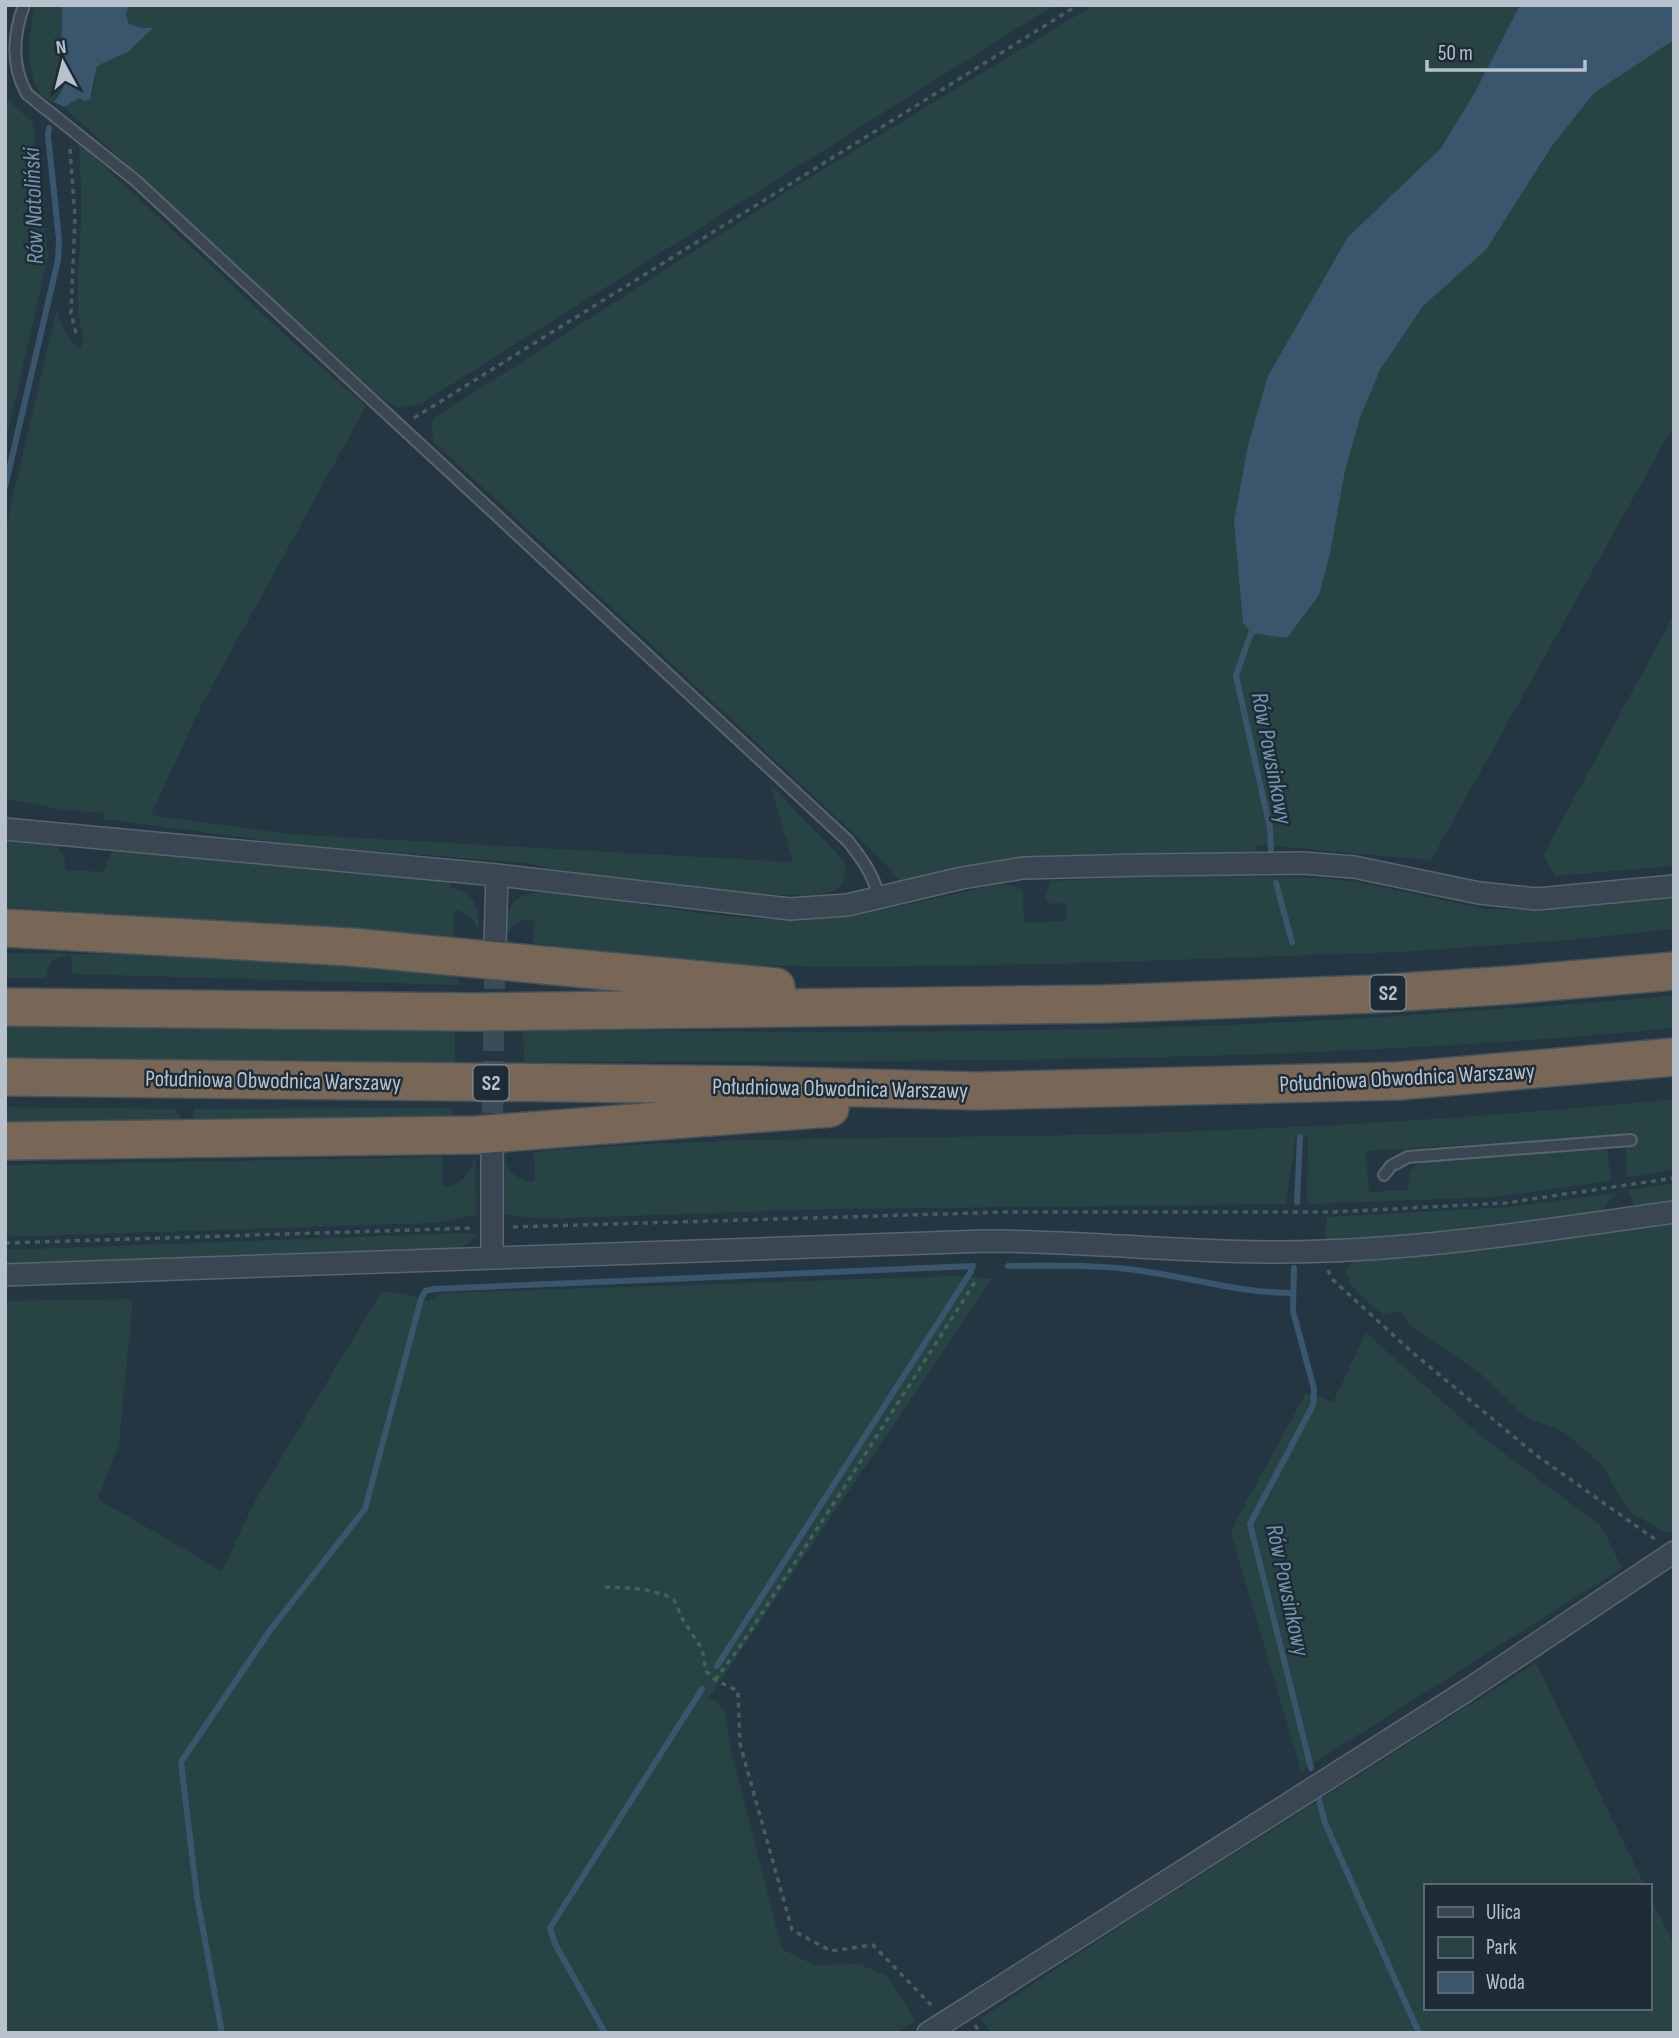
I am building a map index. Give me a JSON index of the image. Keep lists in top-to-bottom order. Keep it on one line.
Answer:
{"streets":{"highway":["S2","Południowa Obwodnica Warszawy"]},"water":["Rów Natoliński","Rów Powsinkowy"],"legend":["Ulica","Park","Woda"],"scale_bar":"50 m","north":"top"}
